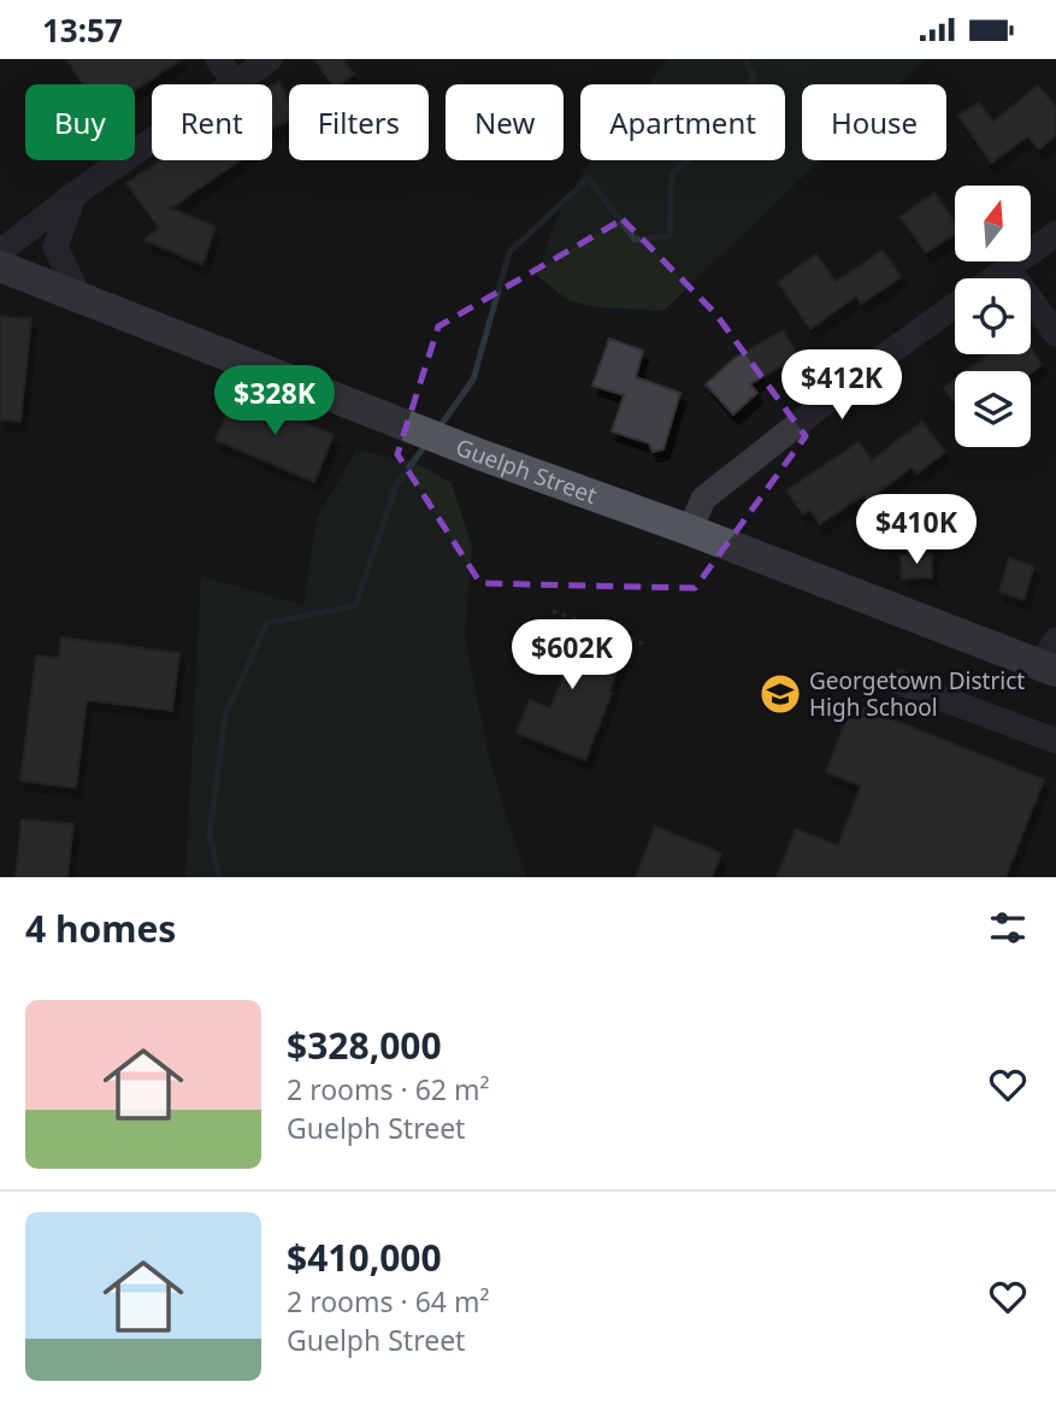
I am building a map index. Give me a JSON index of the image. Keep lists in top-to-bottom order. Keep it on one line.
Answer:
{"streets":{"main road":["Guelph Street"]},"places":{"school or university":["Georgetown District High School"]},"north":"top","page":{"status":"13:57","chip":["Buy","Rent","Filters","New","Apartment","House"],"price":["$412K","$328K","$410K","$602K"],"heading":"4 homes","list":[{"name":"$328,000","note":"2 rooms · 62 m² · Guelph Street"},{"name":"$410,000","note":"2 rooms · 64 m² · Guelph Street"}]}}
